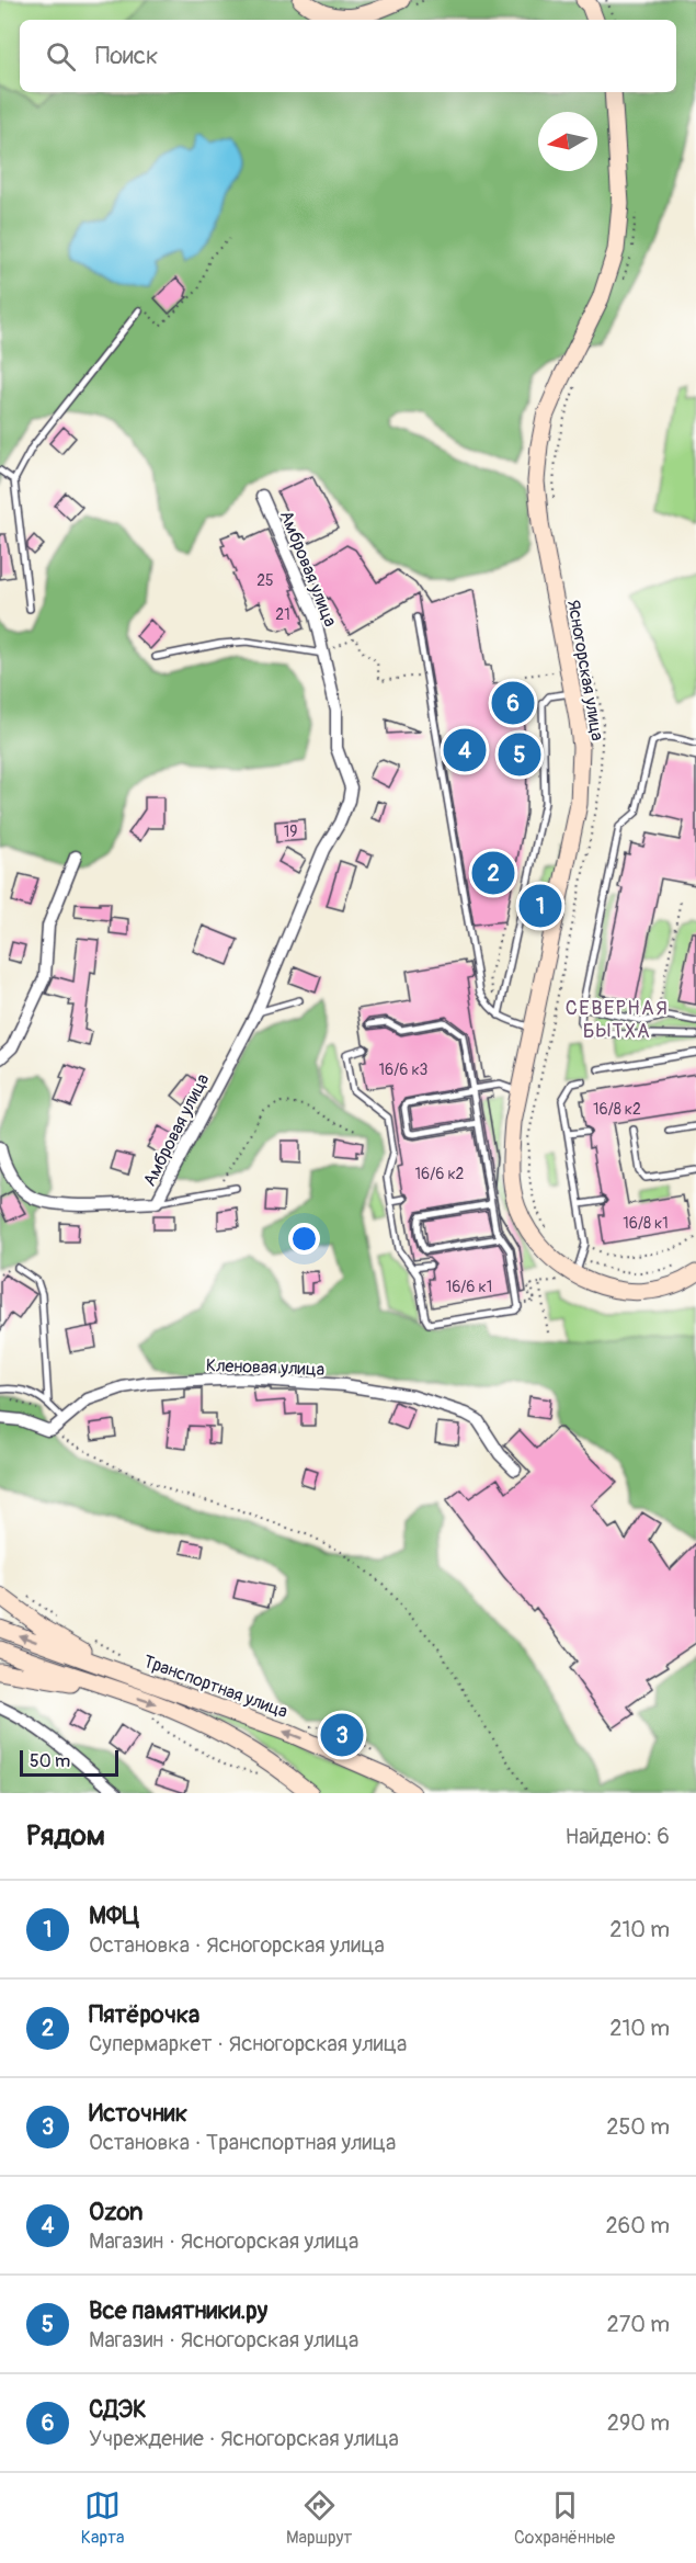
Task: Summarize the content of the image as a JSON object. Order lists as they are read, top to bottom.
{
  "streets": {
    "street": [
      "Амбровая улица",
      "Ясногорская улица",
      "Кленовая улица",
      "Транспортная улица"
    ]
  },
  "districts": ["СЕВЕРНАЯ БЫТХА"],
  "house_numbers": [
    "25",
    "21",
    "19",
    "16/6 к3",
    "16/8 к2",
    "16/6 к2",
    "16/8 к1",
    "16/6 к1"
  ],
  "scale_bar": "50 m",
  "north": "left",
  "page": {
    "search": "Поиск",
    "pins": [
      "6",
      "4",
      "5",
      "2",
      "1",
      "3"
    ],
    "scale": "50 m",
    "heading": ["Рядом", "Найдено: 6"],
    "list": [
      {
        "mark": "1",
        "name": "МФЦ",
        "note": "Остановка · Ясногорская улица",
        "value": "210 m"
      },
      {
        "mark": "2",
        "name": "Пятёрочка",
        "note": "Супермаркет · Ясногорская улица",
        "value": "210 m"
      },
      {
        "mark": "3",
        "name": "Источник",
        "note": "Остановка · Транспортная улица",
        "value": "250 m"
      },
      {
        "mark": "4",
        "name": "Ozon",
        "note": "Магазин · Ясногорская улица",
        "value": "260 m"
      },
      {
        "mark": "5",
        "name": "Все памятники.ру",
        "note": "Магазин · Ясногорская улица",
        "value": "270 m"
      },
      {
        "mark": "6",
        "name": "СДЭК",
        "note": "Учреждение · Ясногорская улица",
        "value": "290 m"
      }
    ],
    "nav": ["Карта", "Маршрут", "Сохранённые"]
  }
}
